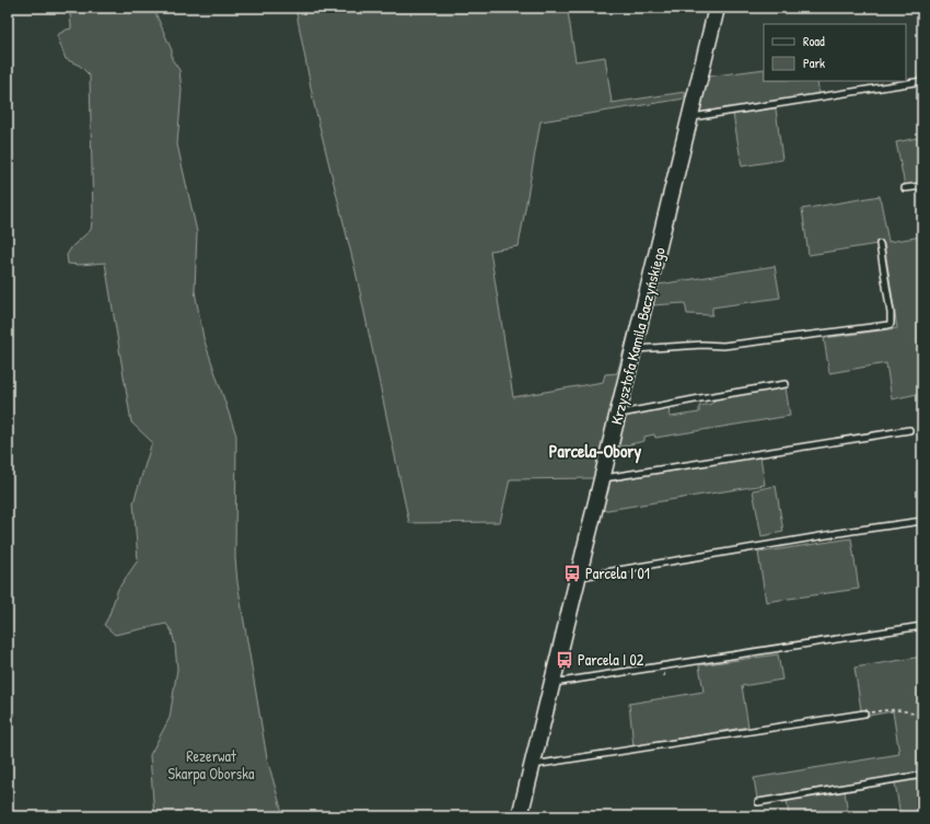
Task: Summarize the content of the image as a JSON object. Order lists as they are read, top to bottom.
{
  "streets": {
    "street": ["Krzysztofa Kamila Baczyńskiego"]
  },
  "districts": ["Parcela-Obory"],
  "parks": ["Rezerwat Skarpa Oborska"],
  "places": {
    "bus stop": ["Parcela I 01", "Parcela I 02"]
  },
  "legend": ["Road", "Park"]
}
